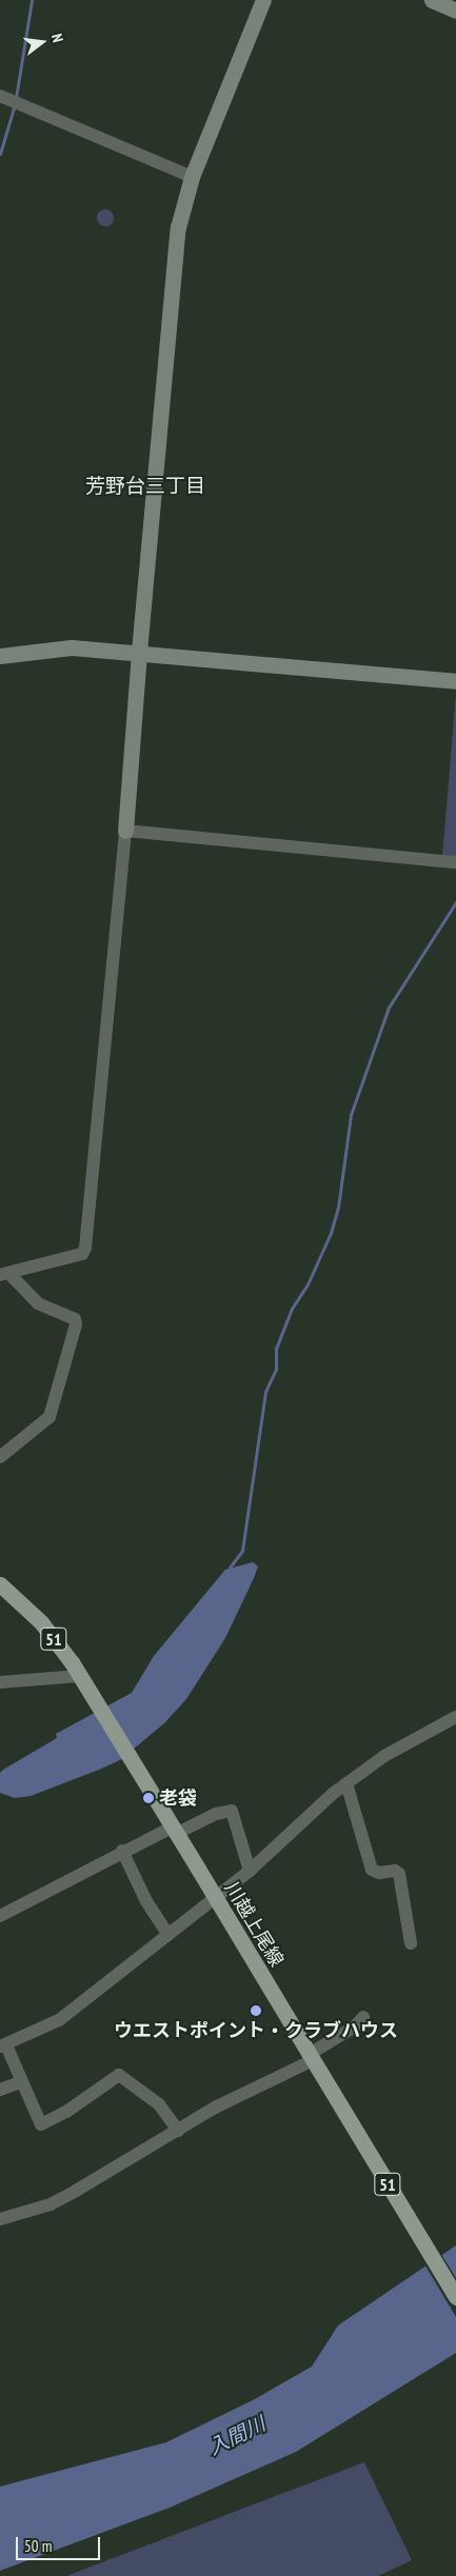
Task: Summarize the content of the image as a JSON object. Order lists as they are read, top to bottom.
{
  "streets": {
    "main road": ["51", "川越上尾線"]
  },
  "districts": ["芳野台三丁目"],
  "water": ["入間川"],
  "places": ["老袋", "ウエストポイント・クラブハウス"],
  "scale_bar": "50 m",
  "north": "right"
}
